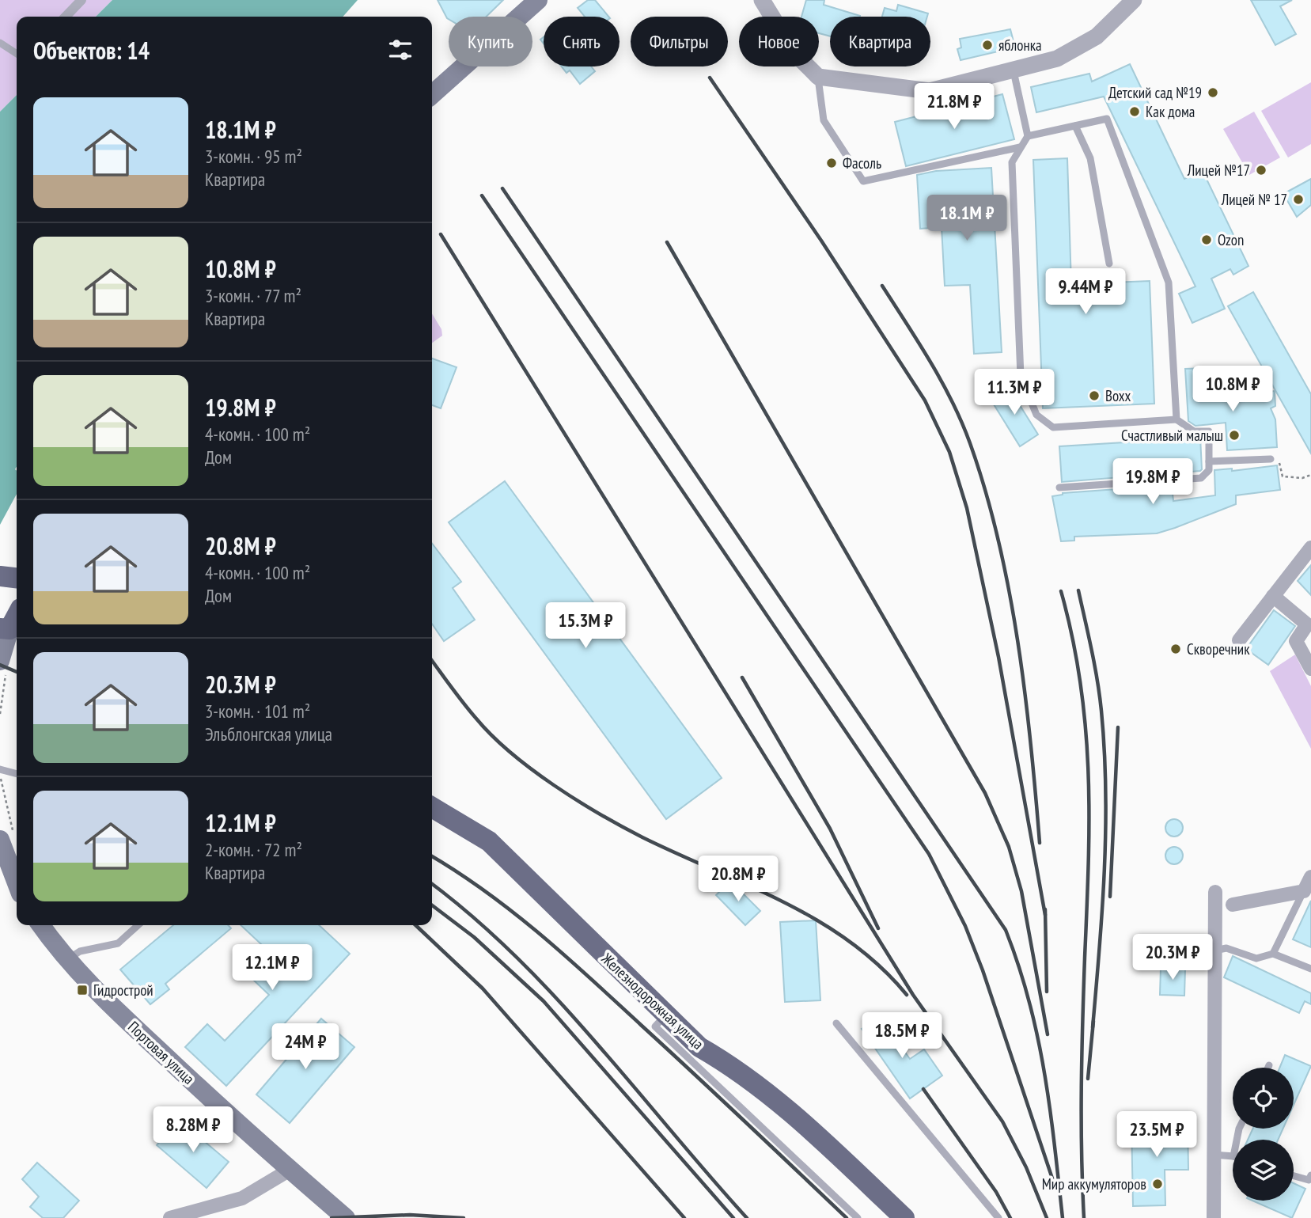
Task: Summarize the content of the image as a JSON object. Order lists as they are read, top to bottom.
{
  "streets": {
    "main road": ["Железнодорожная улица", "Портовая улица"]
  },
  "places": {
    "other": [
      "яблонка",
      "Детский сад №19",
      "Как дома",
      "Фасоль",
      "Лицей №17",
      "Лицей № 17",
      "Ozon",
      "Boxx",
      "Счастливый малыш",
      "Скворечник",
      "Мир аккумуляторов"
    ],
    "transit": ["Гидрострой"]
  },
  "page": {
    "chip": [
      "Купить",
      "Снять",
      "Фильтры",
      "Новое",
      "Квартира"
    ],
    "heading": "Объектов: 14",
    "price": [
      "21.8M ₽",
      "18.1M ₽",
      "9.44M ₽",
      "10.8M ₽",
      "11.3M ₽",
      "19.8M ₽",
      "15.3M ₽",
      "20.8M ₽",
      "20.3M ₽",
      "12.1M ₽",
      "18.5M ₽",
      "24M ₽",
      "8.28M ₽",
      "23.5M ₽"
    ],
    "list": [
      {
        "name": "18.1M ₽",
        "note": "3-комн. · 95 m² · Квартира"
      },
      {
        "name": "10.8M ₽",
        "note": "3-комн. · 77 m² · Квартира"
      },
      {
        "name": "19.8M ₽",
        "note": "4-комн. · 100 m² · Дом"
      },
      {
        "name": "20.8M ₽",
        "note": "4-комн. · 100 m² · Дом"
      },
      {
        "name": "20.3M ₽",
        "note": "3-комн. · 101 m² · Эльблонгская улица"
      },
      {
        "name": "12.1M ₽",
        "note": "2-комн. · 72 m² · Квартира"
      }
    ]
  }
}
